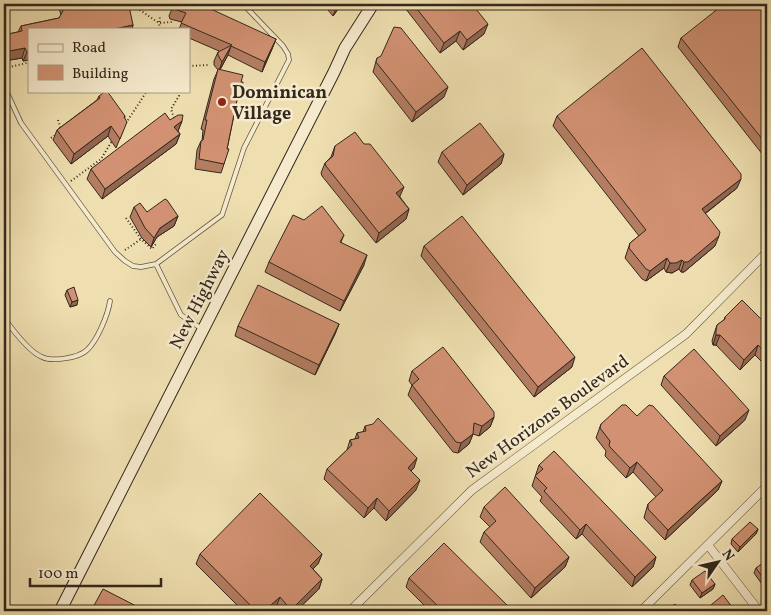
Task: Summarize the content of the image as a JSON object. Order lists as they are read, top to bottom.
{
  "streets": {
    "main road": ["New Highway"],
    "street": ["New Horizons Boulevard"]
  },
  "places": ["Dominican Village"],
  "legend": ["Road", "Building"],
  "scale_bar": "100 m",
  "north": "top right"
}
